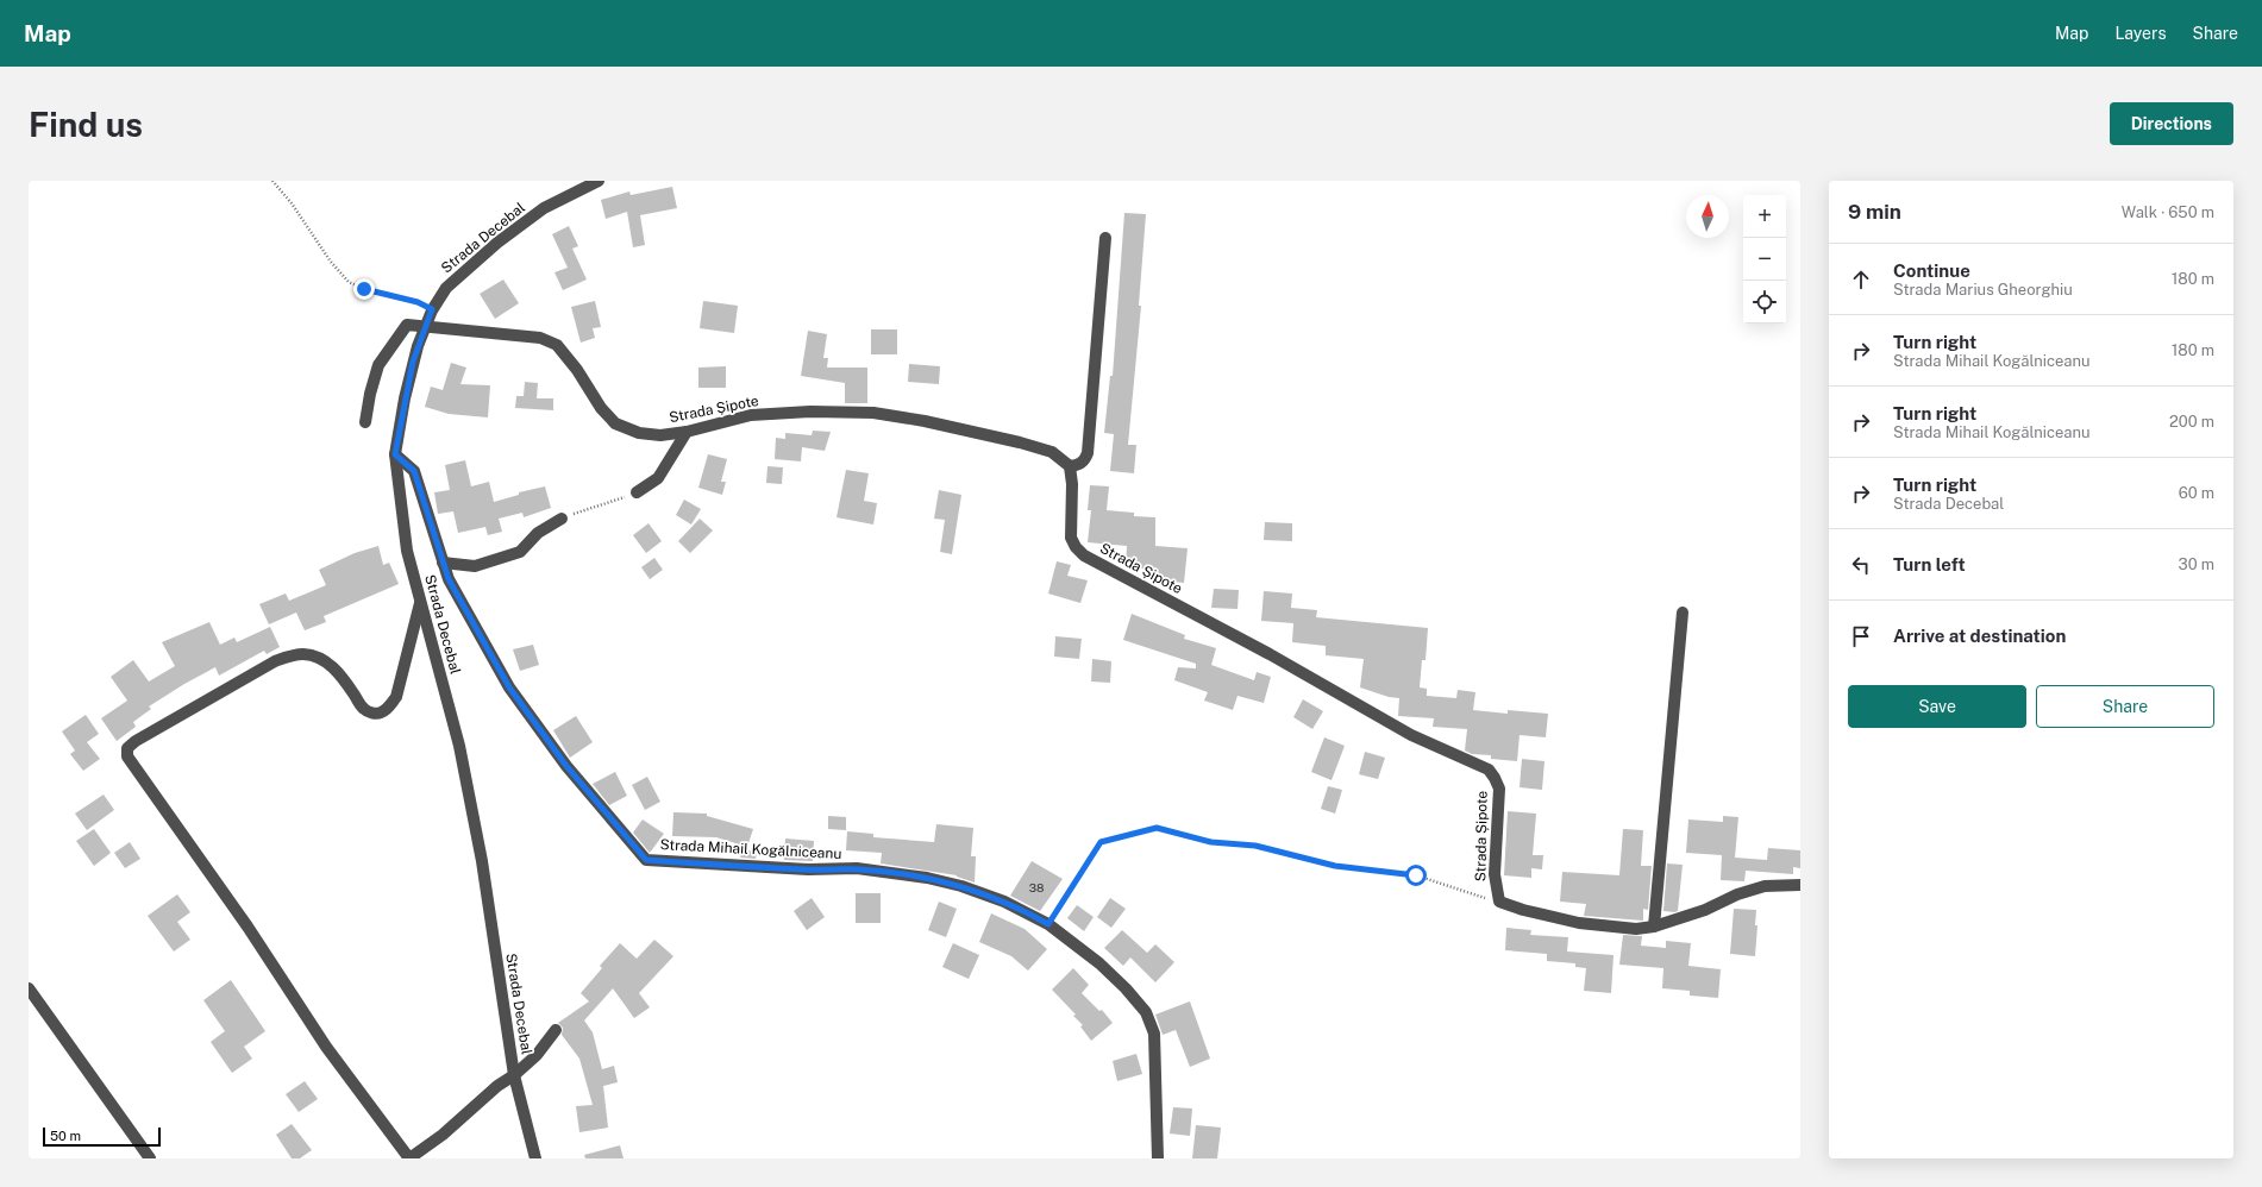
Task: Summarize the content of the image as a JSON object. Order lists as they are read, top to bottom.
{
  "streets": {
    "street": ["Strada Decebal", "Strada Șipote", "Strada Mihail Kogălniceanu"]
  },
  "crossings": [
    ["Strada Decebal", "Strada Șipote"],
    ["Strada Decebal", "Strada Mihail Kogălniceanu"]
  ],
  "house_numbers": ["38"],
  "scale_bar": "50 m",
  "north": "top",
  "page": {
    "header": "Map",
    "nav": ["Map", "Layers", "Share"],
    "buttons": [
      "Directions",
      ["Save", "Share"]
    ],
    "title": "Find us",
    "heading": ["9 min", "Walk · 650 m"],
    "map_buttons": ["+", "−"],
    "list": [
      ["Continue", "Strada Marius Gheorghiu", "180 m"],
      ["Turn right", "Strada Mihail Kogălniceanu", "180 m"],
      ["Turn right", "Strada Mihail Kogălniceanu", "200 m"],
      ["Turn right", "Strada Decebal", "60 m"],
      ["Turn left", "30 m"],
      "Arrive at destination"
    ],
    "scale": "50 m"
  }
}
